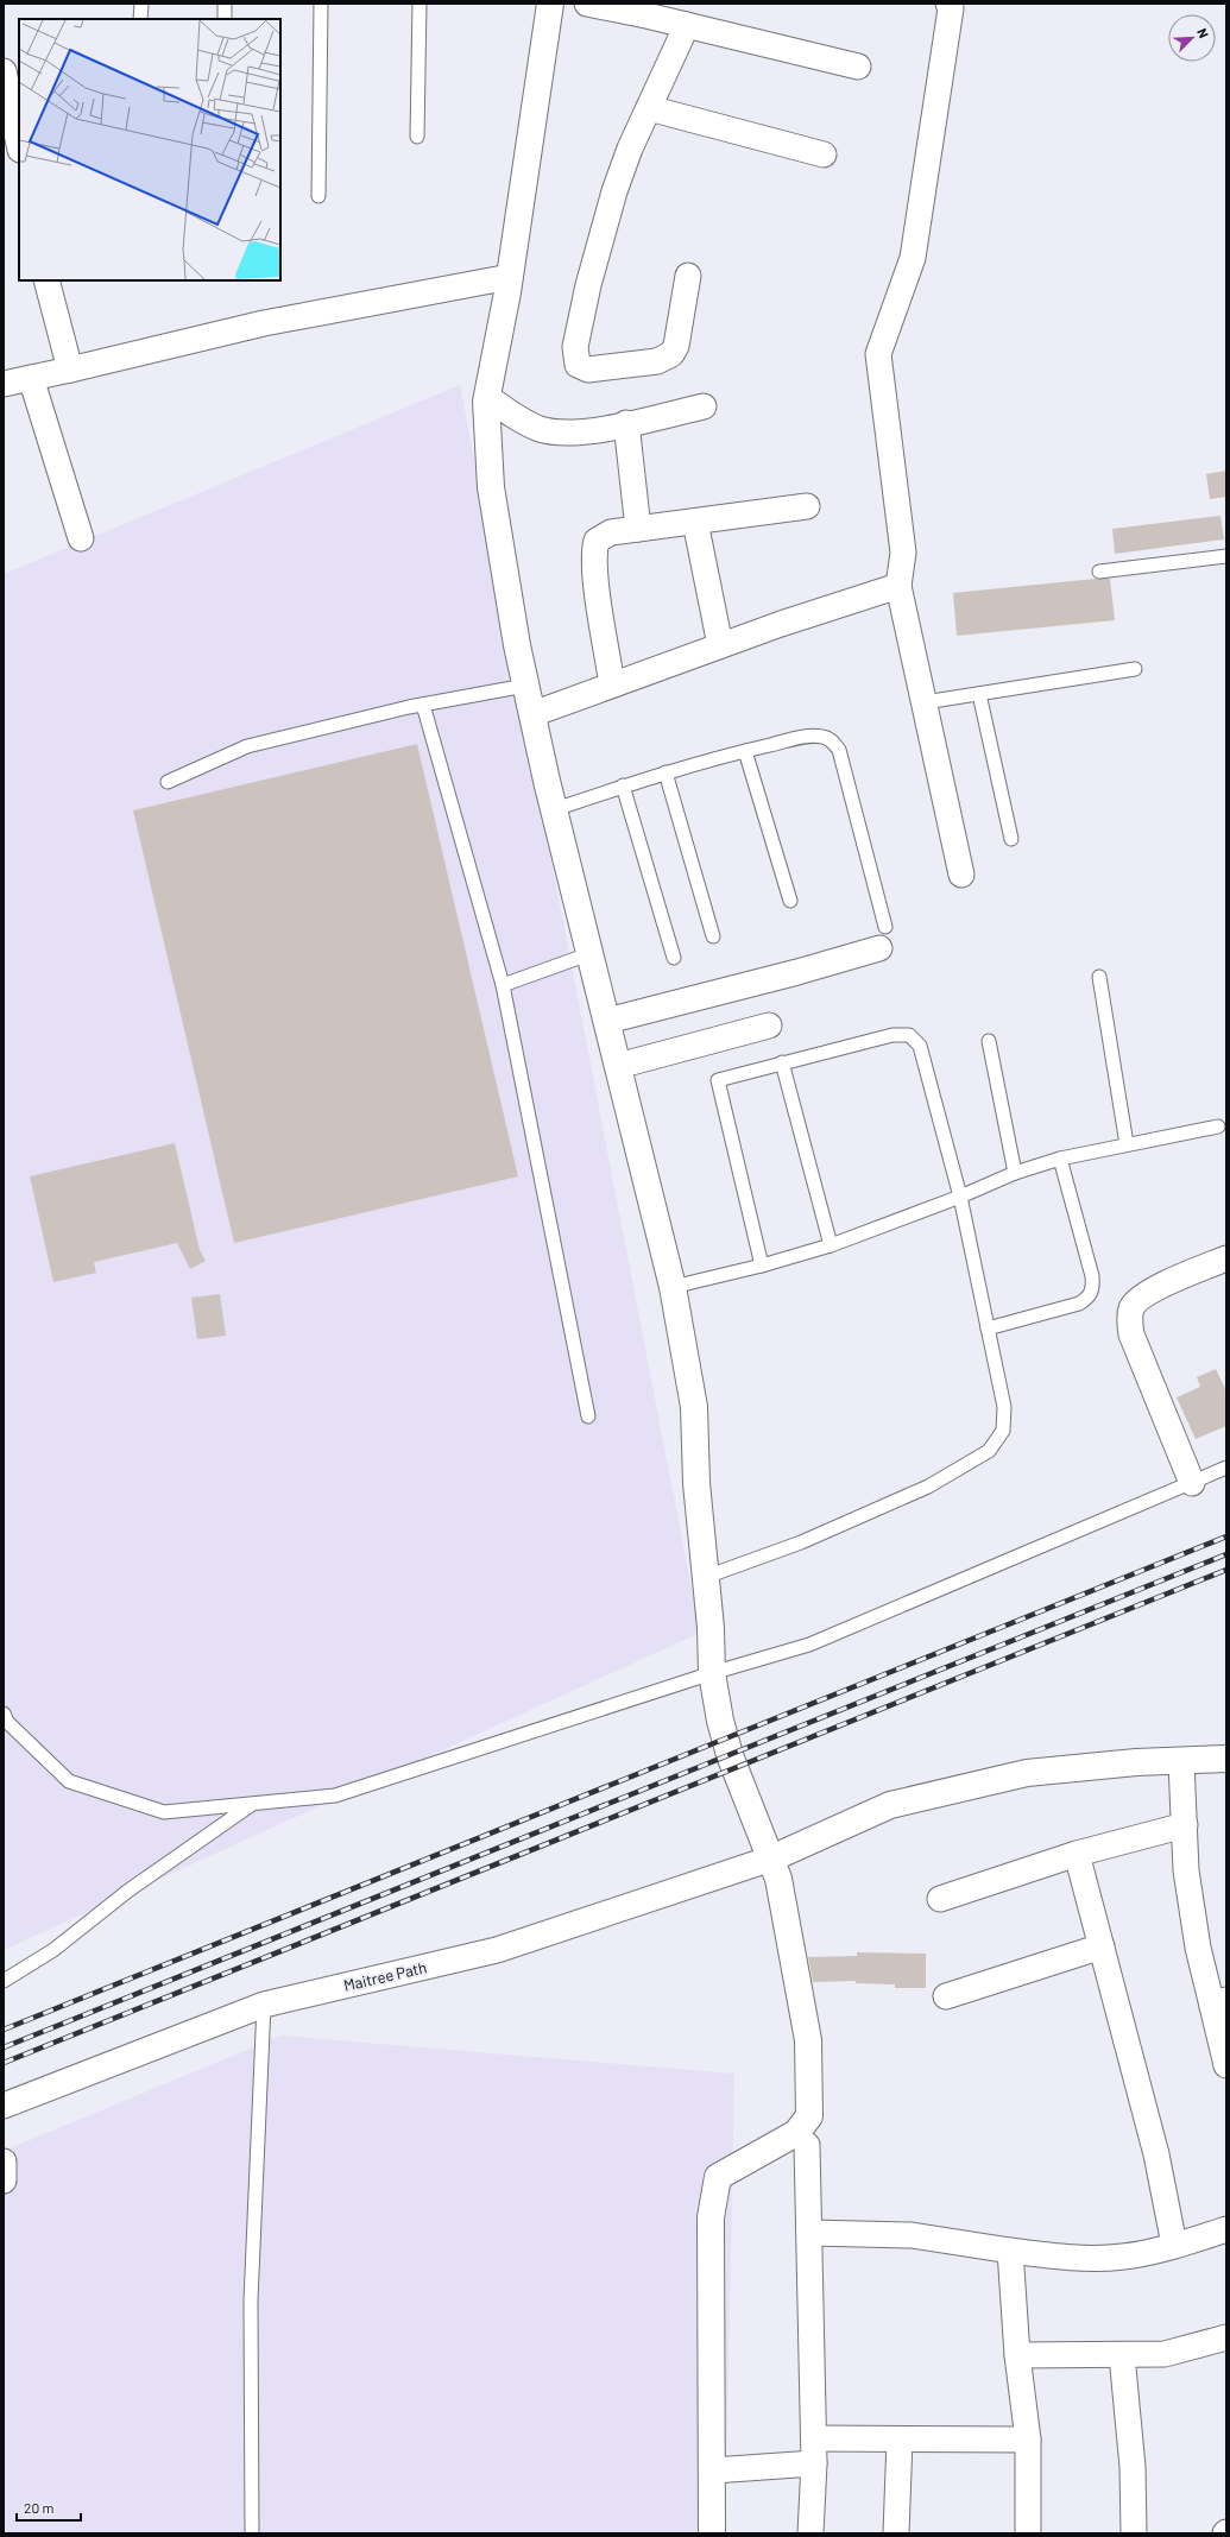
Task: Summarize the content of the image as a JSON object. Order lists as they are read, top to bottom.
{
  "streets": {
    "street": ["Maitree Path"]
  },
  "scale_bar": "20 m",
  "north": "top right"
}
